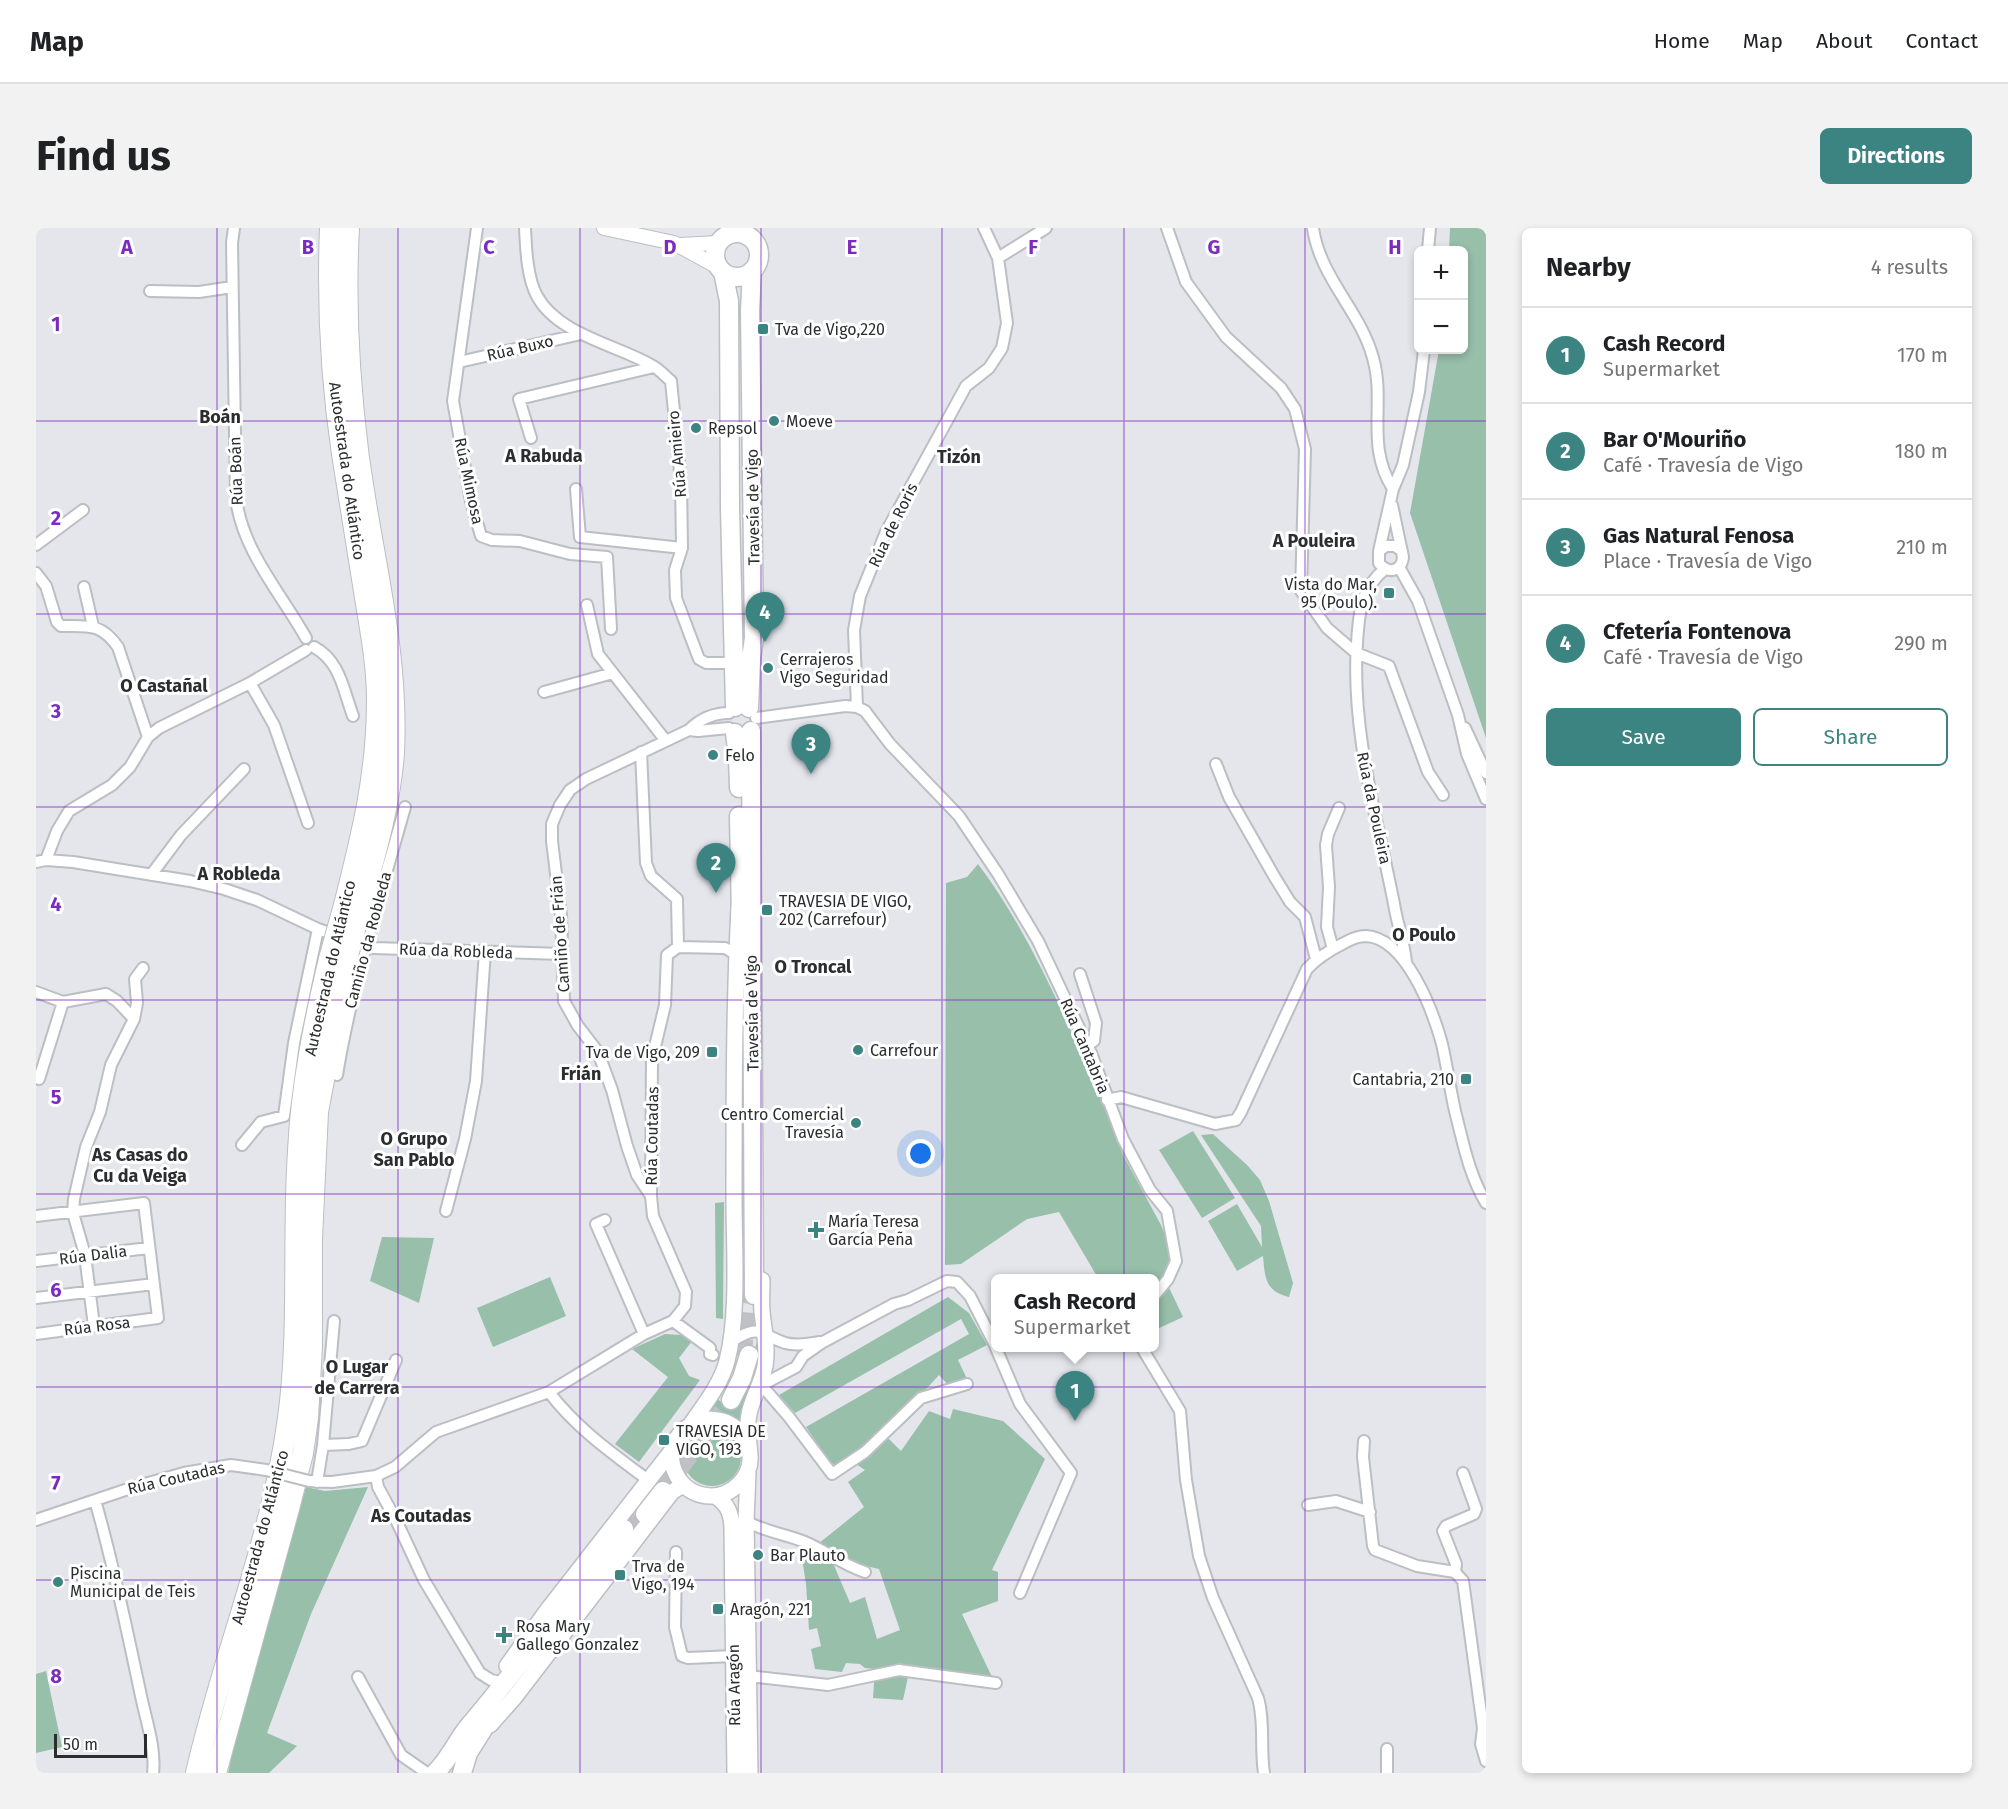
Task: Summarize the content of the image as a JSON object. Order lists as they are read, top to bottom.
{
  "streets": {
    "highway": ["Autoestrada do Atlántico"],
    "main road": ["Travesía de Vigo", "Rúa Aragón"],
    "street": [
      "Rúa Buxo",
      "Rúa Amieiro",
      "Rúa Boán",
      "Rúa Mimosa",
      "Rúa de Roris",
      "Rúa da Pouleira",
      "Camiño de Frián",
      "Camiño da Robleda",
      "Rúa da Robleda",
      "Rúa Cantabria",
      "Rúa Coutadas",
      "Rúa Dalia",
      "Rúa Rosa"
    ]
  },
  "crossings": [
    ["Rúa Buxo", "Rúa Amieiro"],
    ["Rúa Buxo", "Rúa Mimosa"],
    ["Rúa Amieiro", "Travesía de Vigo"],
    ["Travesía de Vigo", "Camiño de Frián"],
    ["Rúa de Roris", "Rúa Cantabria"],
    ["Rúa da Pouleira", "Rúa Cantabria"],
    ["Camiño de Frián", "Rúa da Robleda"],
    ["Camiño de Frián", "Rúa Coutadas"],
    ["Camiño da Robleda", "Rúa da Robleda"]
  ],
  "districts": [
    "Boán",
    "A Rabuda",
    "Tizón",
    "A Pouleira",
    "O Castañal",
    "A Robleda",
    "O Poulo",
    "O Troncal",
    "Frián",
    "O Grupo San Pablo",
    "As Casas do Cu da Veiga",
    "O Lugar de Carrera",
    "As Coutadas"
  ],
  "places": {
    "transit": [
      "Tva de Vigo,220",
      "Vista do Mar, 95 (Poulo).",
      "TRAVESIA DE VIGO, 202 (Carrefour)",
      "Tva de Vigo, 209",
      "Cantabria, 210",
      "TRAVESIA DE VIGO, 193",
      "Trva de Vigo, 194",
      "Aragón, 221"
    ],
    "other": [
      "Moeve",
      "Repsol",
      "Cerrajeros Vigo Seguridad",
      "Felo",
      "Carrefour",
      "Centro Comercial Travesía",
      "Bar Plauto",
      "Piscina Municipal de Teis"
    ],
    "health": ["María Teresa García Peña", "Rosa Mary Gallego Gonzalez"]
  },
  "scale_bar": "50 m",
  "page": {
    "header": "Map",
    "nav": [
      "Home",
      "Map",
      "About",
      "Contact"
    ],
    "buttons": [
      "Directions",
      ["Save", "Share"]
    ],
    "title": "Find us",
    "heading": ["Nearby", "4 results"],
    "map_buttons": ["+", "−"],
    "list": [
      {
        "mark": "1",
        "name": "Cash Record",
        "note": "Supermarket",
        "value": "170 m"
      },
      {
        "mark": "2",
        "name": "Bar O'Mouriño",
        "note": "Café · Travesía de Vigo",
        "value": "180 m"
      },
      {
        "mark": "3",
        "name": "Gas Natural Fenosa",
        "note": "Place · Travesía de Vigo",
        "value": "210 m"
      },
      {
        "mark": "4",
        "name": "Cfetería Fontenova",
        "note": "Café · Travesía de Vigo",
        "value": "290 m"
      }
    ],
    "pins": [
      "4",
      "3",
      "2",
      "1"
    ],
    "popup": ["Cash Record", "Supermarket"],
    "scale": "50 m"
  },
  "grid": {
    "columns": [
      "A",
      "B",
      "C",
      "D",
      "E",
      "F",
      "G",
      "H"
    ],
    "rows": [
      "1",
      "2",
      "3",
      "4",
      "5",
      "6",
      "7",
      "8"
    ]
  }
}
